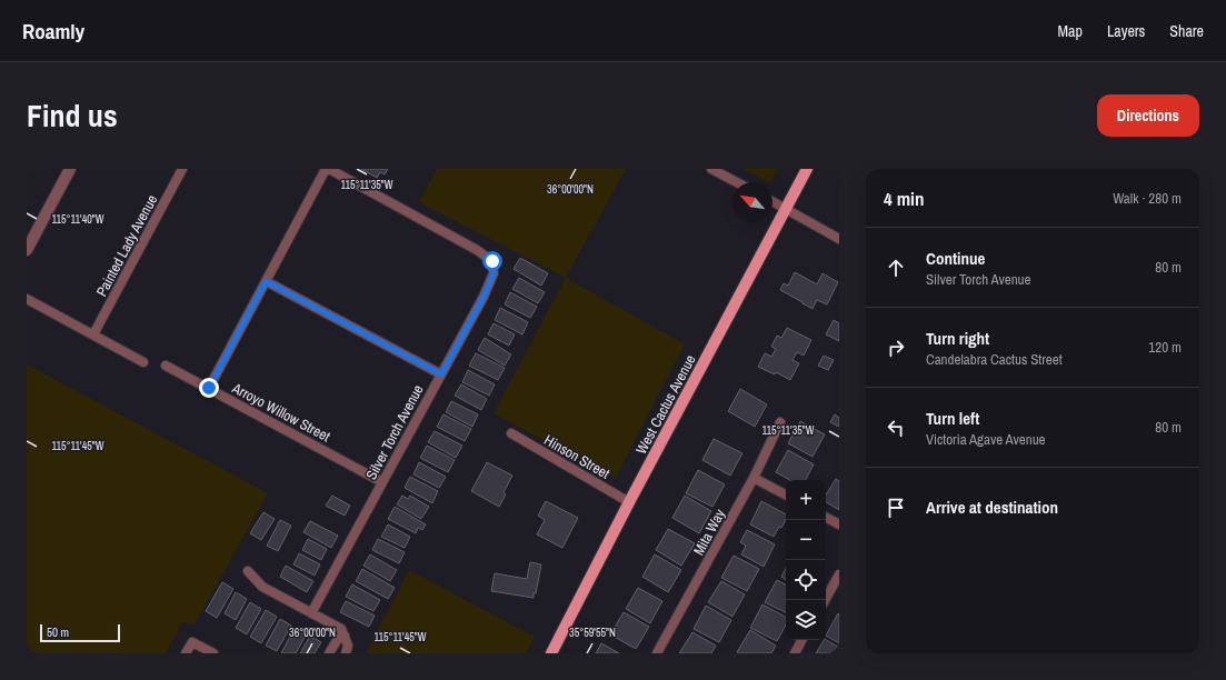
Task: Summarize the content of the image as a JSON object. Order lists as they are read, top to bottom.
{
  "streets": {
    "main road": ["West Cactus Avenue"],
    "street": [
      "Painted Lady Avenue",
      "Arroyo Willow Street",
      "Silver Torch Avenue",
      "Hinson Street",
      "Mita Way"
    ]
  },
  "crossings": [
    ["West Cactus Avenue", "Hinson Street"],
    ["Arroyo Willow Street", "Silver Torch Avenue"]
  ],
  "scale_bar": "50 m",
  "north": "top left",
  "page": {
    "header": "Roamly",
    "nav": ["Map", "Layers", "Share"],
    "title": "Find us",
    "buttons": "Directions",
    "heading": ["4 min", "Walk · 280 m"],
    "list": [
      ["Continue", "Silver Torch Avenue", "80 m"],
      ["Turn right", "Candelabra Cactus Street", "120 m"],
      ["Turn left", "Victoria Agave Avenue", "80 m"],
      "Arrive at destination"
    ],
    "map_buttons": ["+", "−"],
    "scale": "50 m"
  },
  "coordinates": [
    "115°11'35\"W",
    "36°00'00\"N",
    "115°11'40\"W",
    "115°11'45\"W",
    "35°59'55\"N"
  ]
}
